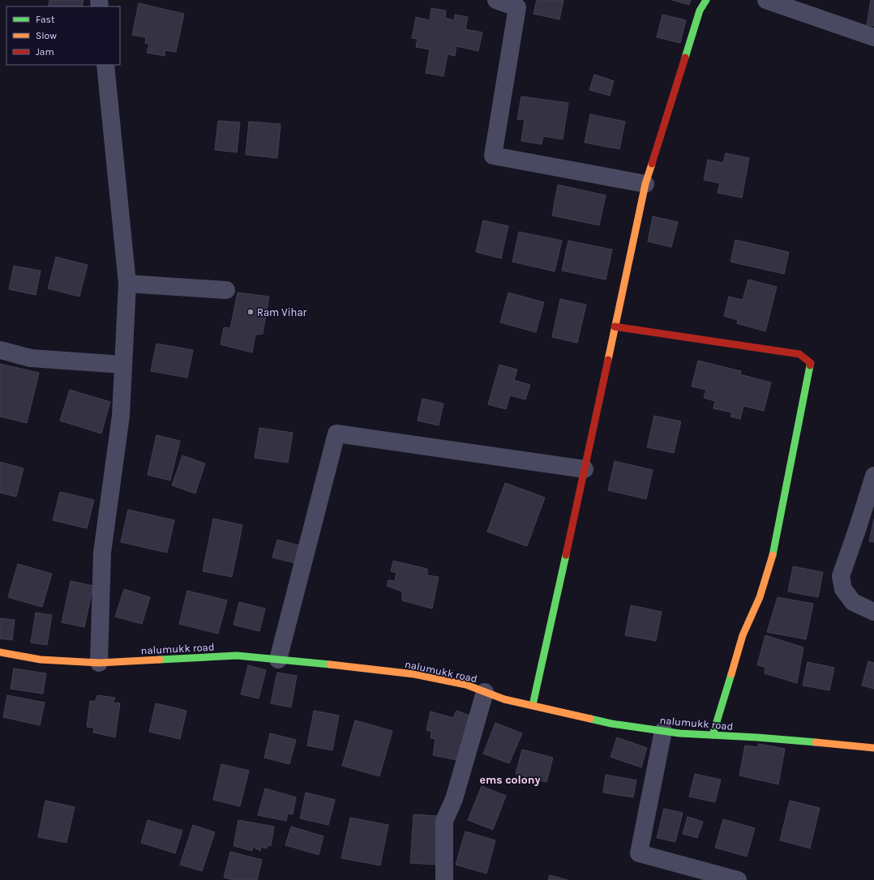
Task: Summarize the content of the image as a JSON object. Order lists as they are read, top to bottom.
{
  "streets": {
    "street": ["nalumukk road"]
  },
  "districts": ["ems colony"],
  "places": ["Ram Vihar"],
  "legend": ["Fast", "Slow", "Jam"]
}
